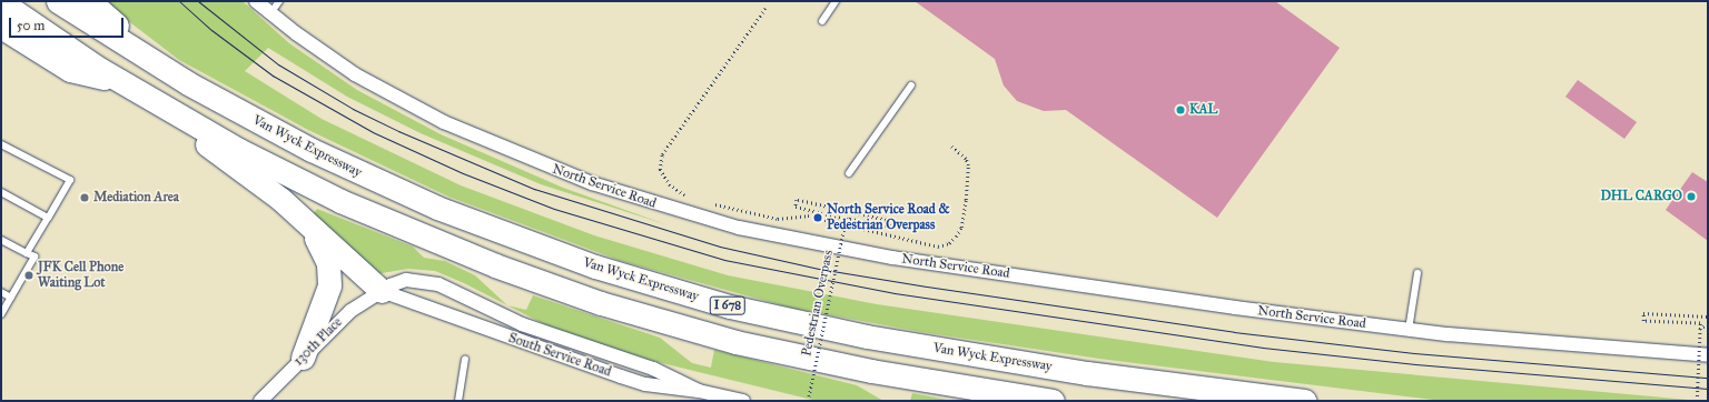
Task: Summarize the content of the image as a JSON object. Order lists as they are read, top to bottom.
{
  "streets": {
    "highway": ["Van Wyck Expressway", "I 678"],
    "street": ["North Service Road", "130th Place", "South Service Road"],
    "path": ["Pedestrian Overpass"]
  },
  "crossings": [
    ["130th Place", "South Service Road"]
  ],
  "places": [
    "KAL",
    "DHL CARGO",
    "Mediation Area",
    "North Service Road & Pedestrian Overpass",
    "JFK Cell Phone Waiting Lot"
  ],
  "scale_bar": "50 m"
}
